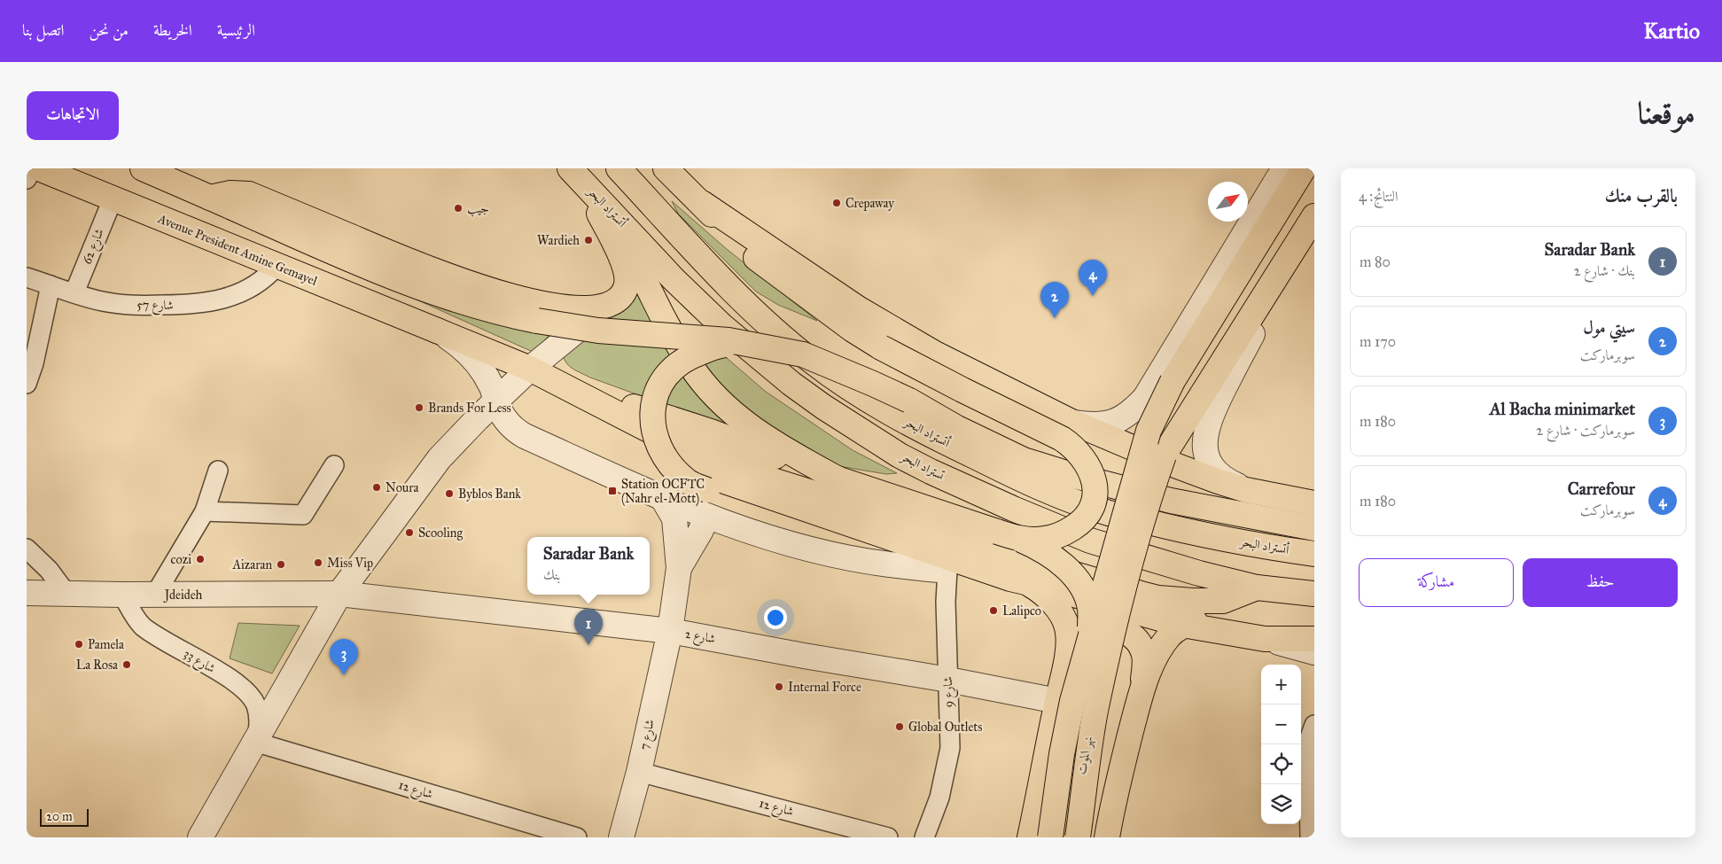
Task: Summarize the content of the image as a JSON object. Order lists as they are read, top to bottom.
{
  "streets": {
    "highway": ["أتستراد البحر", "Avenue President Amine Gemayel", "تستراد البحر"],
    "street": [
      "شارع 62",
      "شارع 57",
      "Jdeideh",
      "شارع 2",
      "شارع 33",
      "شارع 9",
      "شارع 7",
      "شارع 12"
    ]
  },
  "crossings": [
    ["أتستراد البحر", "تستراد البحر"],
    ["شارع 62", "Avenue President Amine Gemayel"],
    ["شارع 62", "شارع 57"],
    ["Avenue President Amine Gemayel", "شارع 57"],
    ["Jdeideh", "شارع 2"],
    ["Jdeideh", "شارع 33"],
    ["شارع 2", "شارع 9"],
    ["شارع 2", "شارع 7"],
    ["شارع 33", "شارع 12"],
    ["شارع 7", "شارع 12"]
  ],
  "water": ["نهر الموت"],
  "places": {
    "other": [
      "Crepaway",
      "جيب",
      "Wardieh",
      "Brands For Less",
      "Noura",
      "Byblos Bank",
      "Scooling",
      "cozi",
      "Miss Vip",
      "Aizaran",
      "Lalipco",
      "Pamela",
      "La Rosa",
      "Internal Force",
      "Global Outlets"
    ],
    "transit": ["Station OCFTC (Nahr el-Mott)"]
  },
  "scale_bar": "20 m",
  "north": "top right",
  "page": {
    "header": "Kartio",
    "nav": [
      "الرئيسية",
      "الخريطة",
      "من نحن",
      "اتصل بنا"
    ],
    "title": "موقعنا",
    "buttons": [
      "الاتجاهات",
      ["حفظ", "مشاركة"]
    ],
    "heading": ["بالقرب منك", "النتائج: 4"],
    "list": [
      {
        "mark": "1",
        "name": "Saradar Bank",
        "note": "بنك · شارع 2",
        "value": "80 m"
      },
      {
        "mark": "2",
        "name": "سيتي مول",
        "note": "سوبرماركت",
        "value": "170 m"
      },
      {
        "mark": "3",
        "name": "Al Bacha minimarket",
        "note": "سوبرماركت · شارع 2",
        "value": "180 m"
      },
      {
        "mark": "4",
        "name": "Carrefour",
        "note": "سوبرماركت",
        "value": "180 m"
      }
    ],
    "pins": [
      "4",
      "2",
      "1",
      "3"
    ],
    "popup": ["Saradar Bank", "بنك"],
    "map_buttons": ["+", "−"],
    "scale": "20 m"
  }
}
